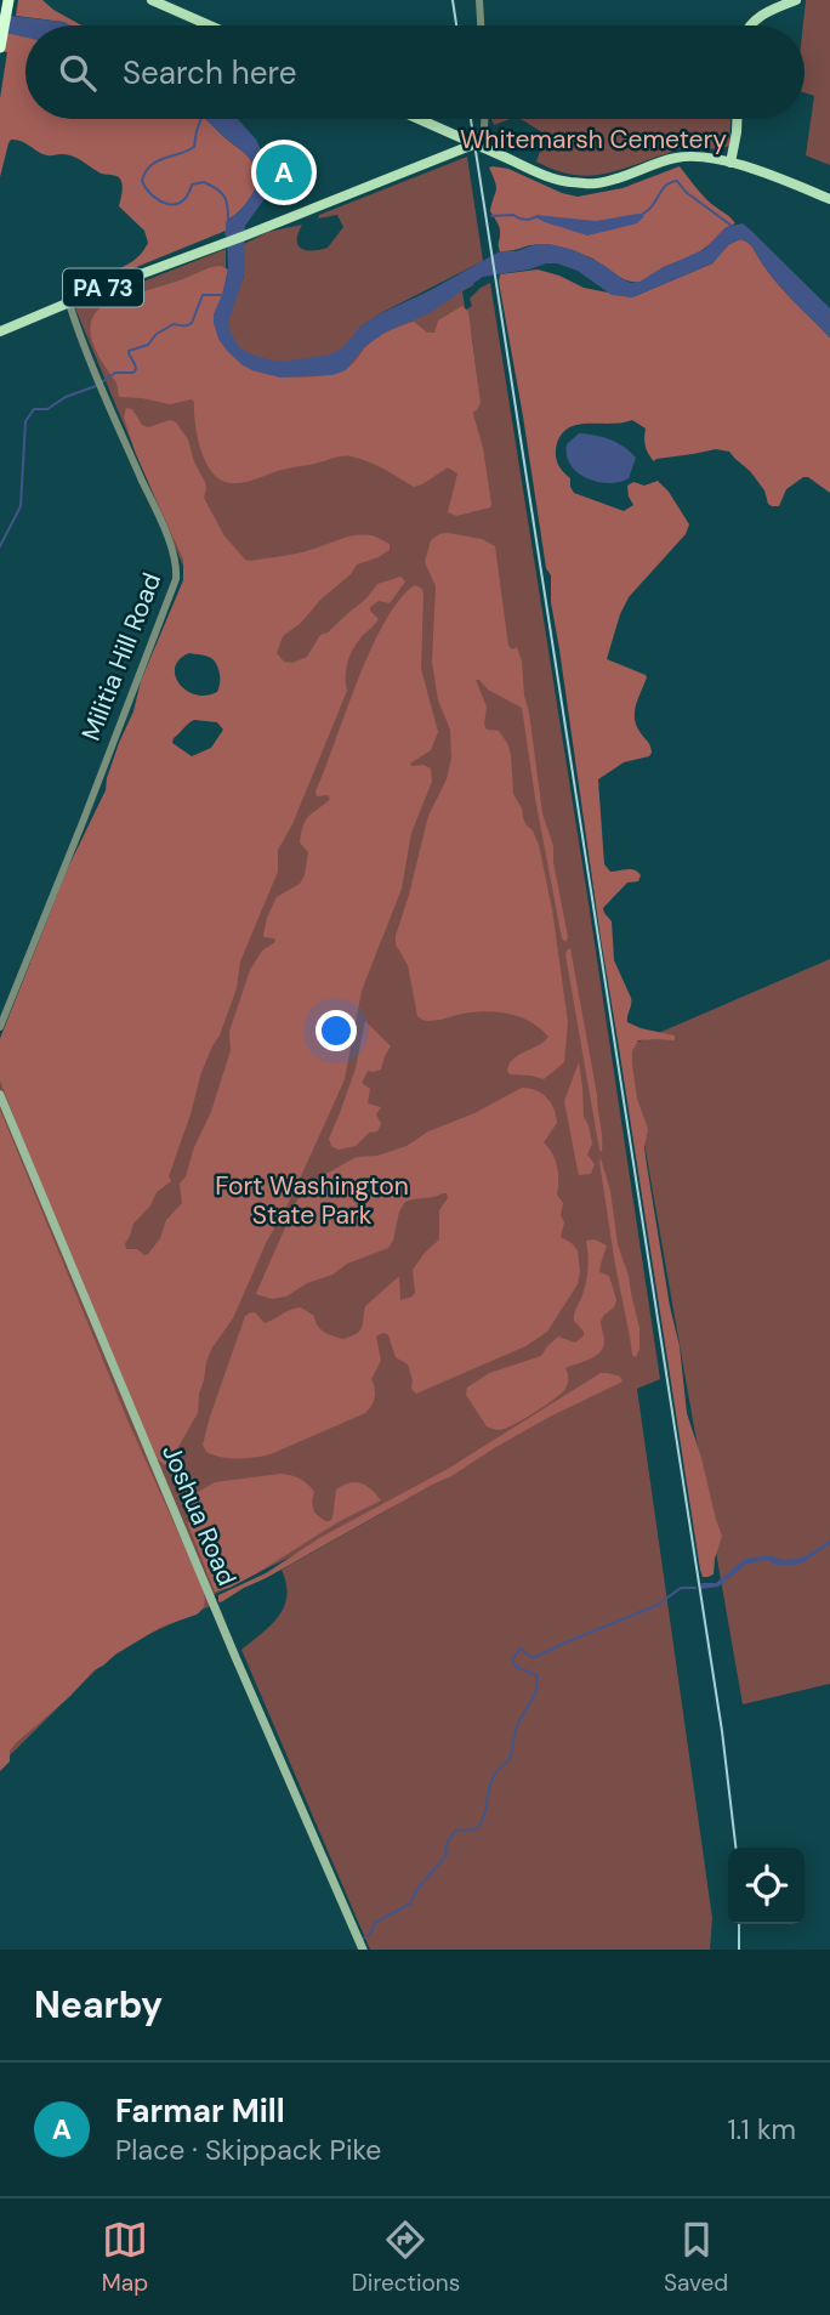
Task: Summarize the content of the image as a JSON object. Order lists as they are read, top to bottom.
{
  "streets": {
    "main road": ["PA 73", "Joshua Road"],
    "street": ["Militia Hill Road"]
  },
  "crossings": [
    ["PA 73", "Militia Hill Road"]
  ],
  "parks": ["Whitemarsh Cemetery", "Fort Washington State Park"],
  "page": {
    "search": "Search here",
    "pins": "A",
    "heading": "Nearby",
    "list": [
      {
        "mark": "A",
        "name": "Farmar Mill",
        "note": "Place · Skippack Pike",
        "value": "1.1 km"
      }
    ],
    "nav": ["Map", "Directions", "Saved"]
  }
}
